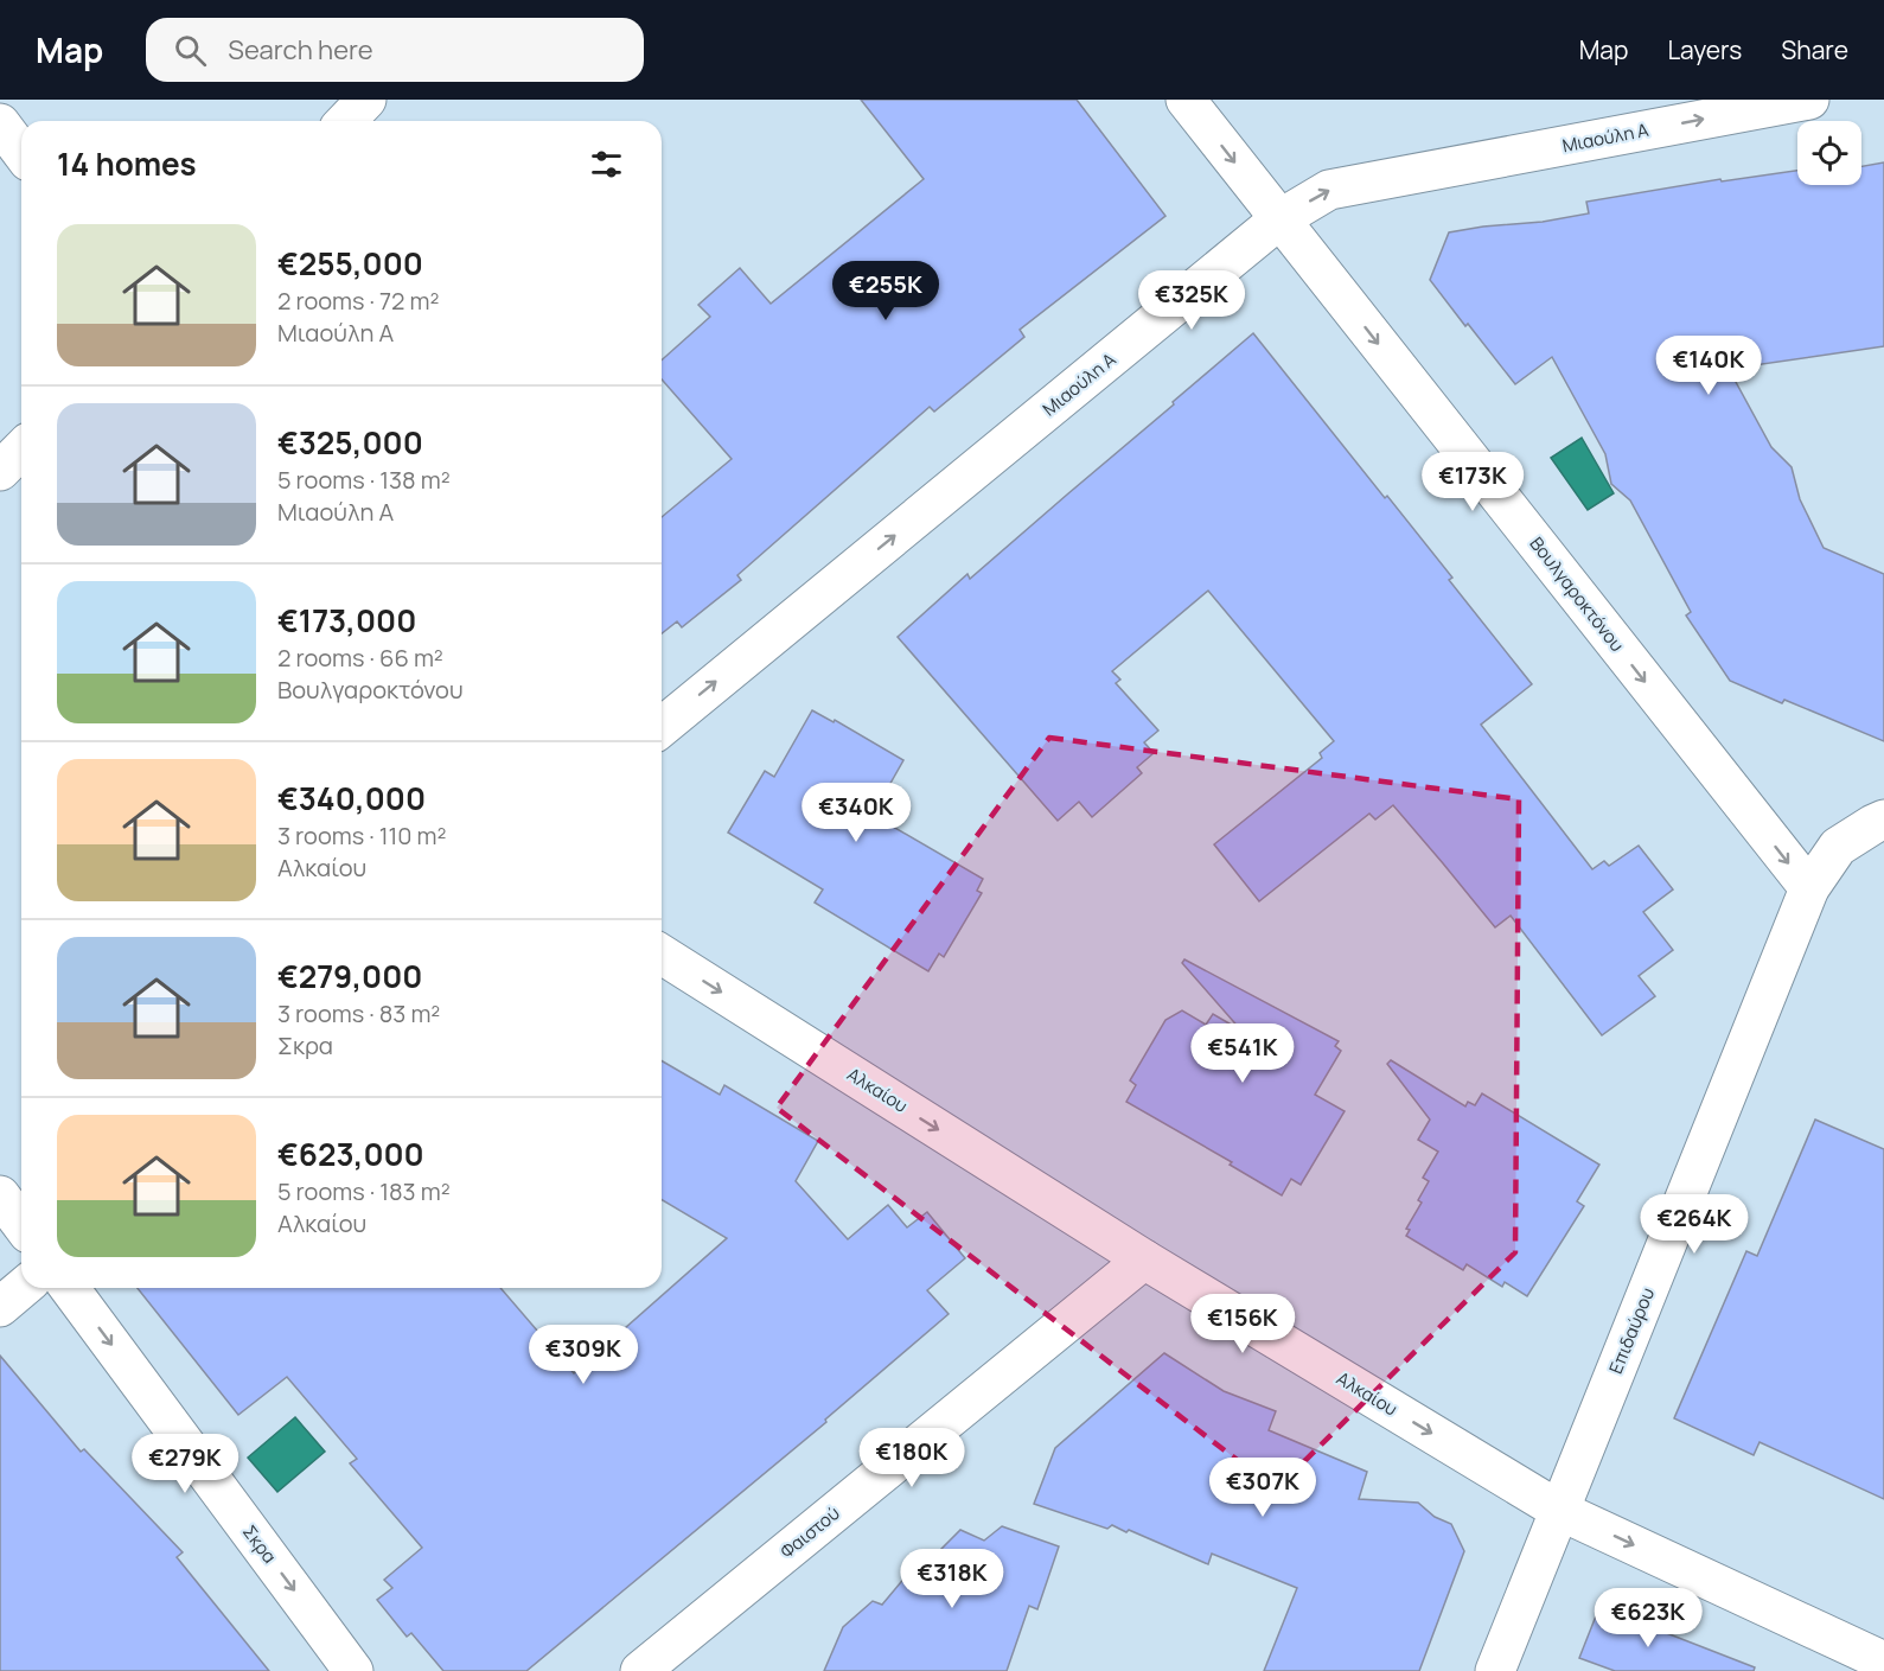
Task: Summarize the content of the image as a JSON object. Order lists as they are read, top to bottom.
{
  "streets": {
    "street": [
      "Μιαούλη Α",
      "Βουλγαροκτόνου",
      "Αλκαίου",
      "Επιδαύρου",
      "Φαιστού",
      "Σκρα"
    ]
  },
  "crossings": [
    ["Μιαούλη Α", "Βουλγαροκτόνου"],
    ["Βουλγαροκτόνου", "Επιδαύρου"],
    ["Αλκαίου", "Επιδαύρου"],
    ["Αλκαίου", "Φαιστού"]
  ],
  "one_way": [
    "Μιαούλη Α",
    "Βουλγαροκτόνου",
    "Αλκαίου",
    "Σκρα"
  ],
  "page": {
    "header": "Map",
    "search": "Search here",
    "nav": ["Map", "Layers", "Share"],
    "heading": "14 homes",
    "list": [
      {
        "name": "€255,000",
        "note": "2 rooms · 72 m² · Μιαούλη Α"
      },
      {
        "name": "€325,000",
        "note": "5 rooms · 138 m² · Μιαούλη Α"
      },
      {
        "name": "€173,000",
        "note": "2 rooms · 66 m² · Βουλγαροκτόνου"
      },
      {
        "name": "€340,000",
        "note": "3 rooms · 110 m² · Αλκαίου"
      },
      {
        "name": "€279,000",
        "note": "3 rooms · 83 m² · Σκρα"
      },
      {
        "name": "€623,000",
        "note": "5 rooms · 183 m² · Αλκαίου"
      }
    ],
    "price": [
      "€255K",
      "€325K",
      "€140K",
      "€173K",
      "€340K",
      "€541K",
      "€264K",
      "€156K",
      "€309K",
      "€180K",
      "€279K",
      "€307K",
      "€318K",
      "€623K"
    ]
  }
}
